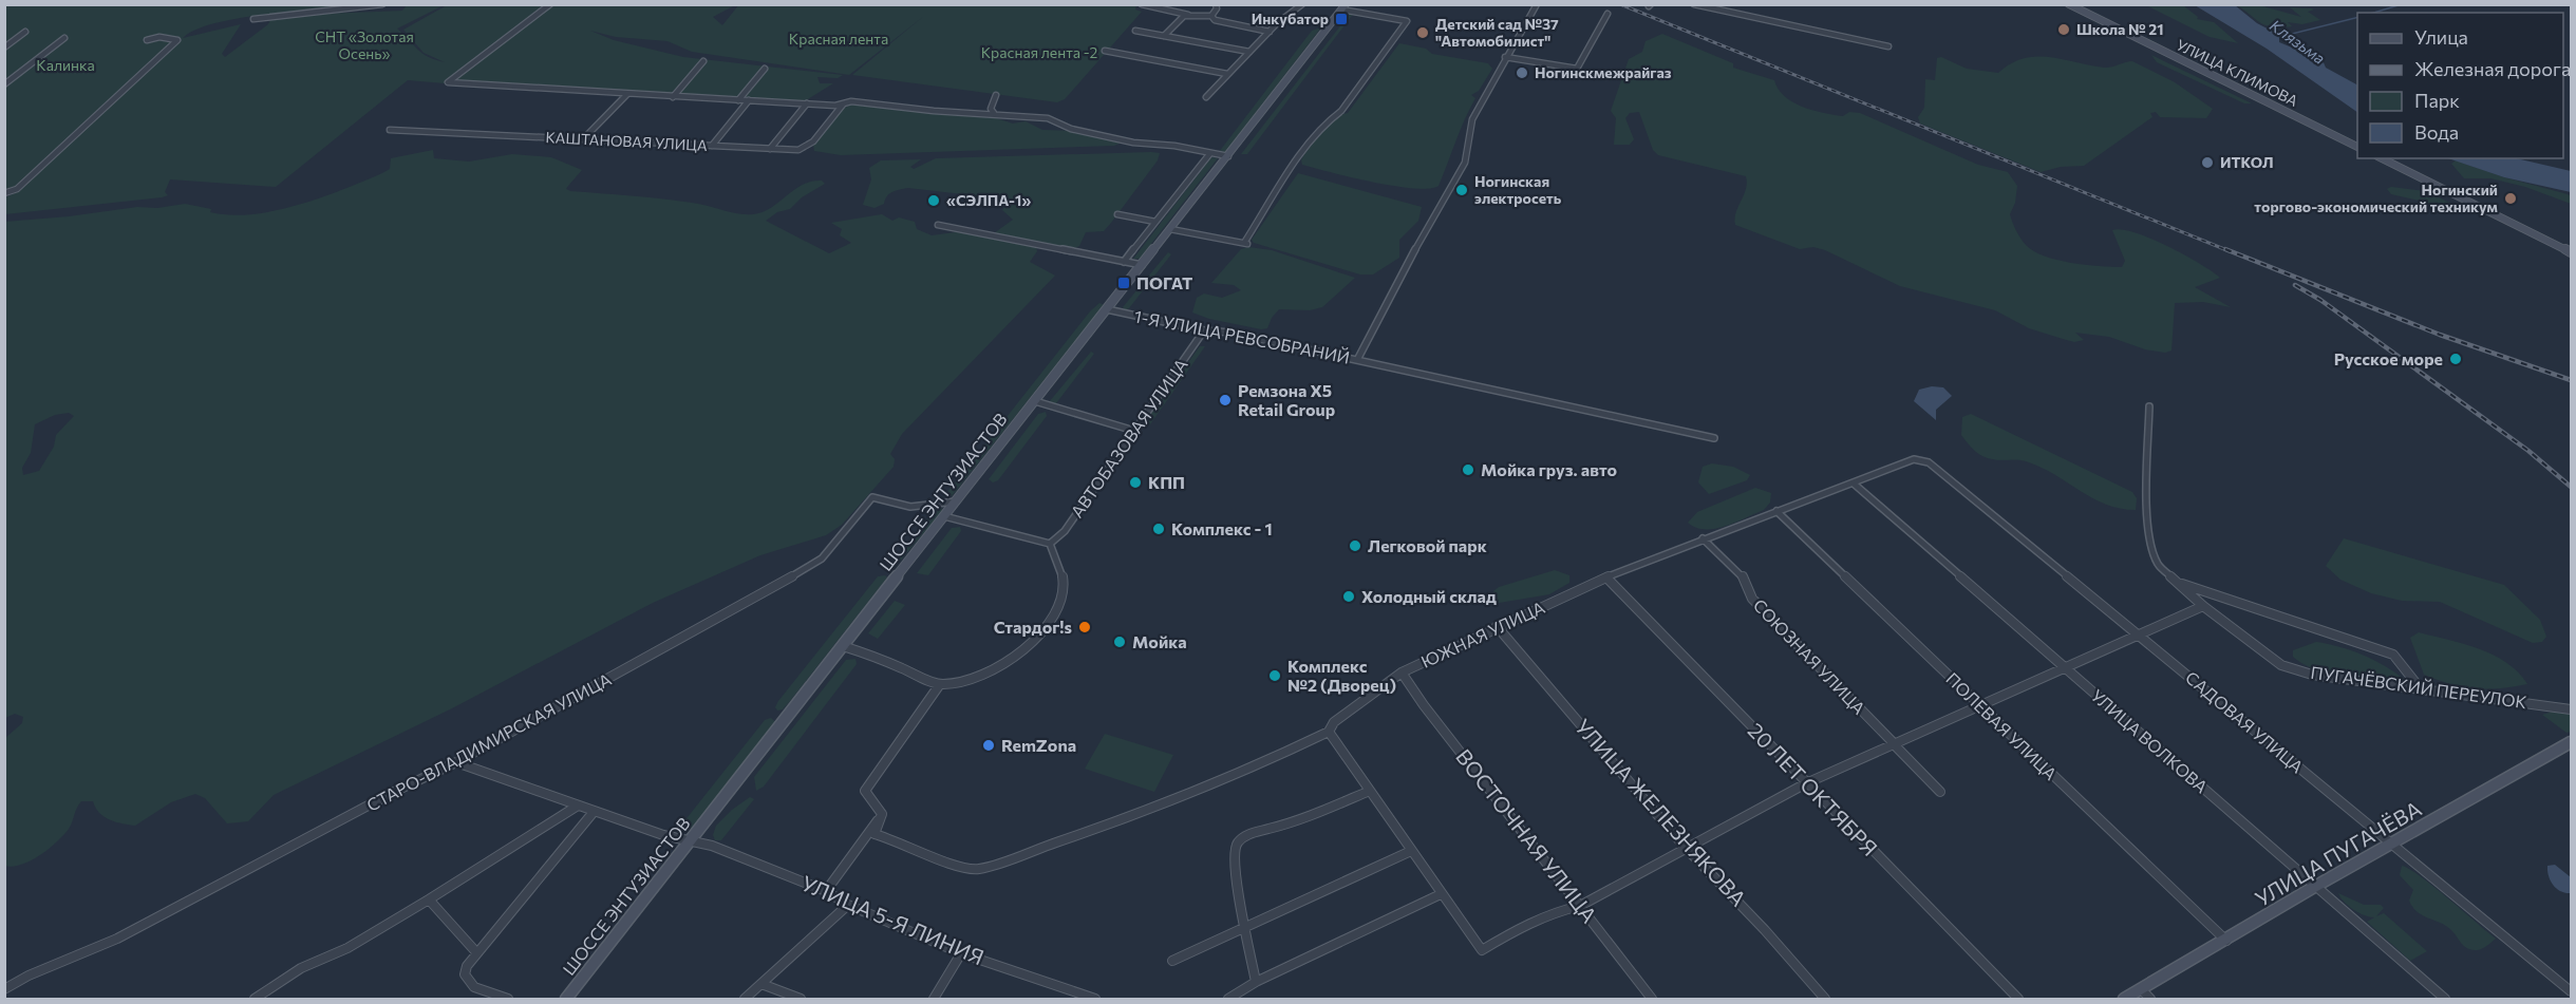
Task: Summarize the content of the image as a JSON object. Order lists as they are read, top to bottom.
{
  "streets": {
    "main road": ["УЛИЦА КЛИМОВА", "ШОССЕ ЭНТУЗИАСТОВ", "УЛИЦА ПУГАЧЁВА"],
    "street": [
      "КАШТАНОВАЯ УЛИЦА",
      "1-Я УЛИЦА РЕВСОБРАНИЙ",
      "АВТОБАЗОВАЯ УЛИЦА",
      "ЮЖНАЯ УЛИЦА",
      "СОЮЗНАЯ УЛИЦА",
      "ПУГАЧЁВСКИЙ ПЕРЕУЛОК",
      "САДОВАЯ УЛИЦА",
      "ПОЛЕВАЯ УЛИЦА",
      "УЛИЦА ВОЛКОВА",
      "СТАРО-ВЛАДИМИРСКАЯ УЛИЦА",
      "20 ЛЕТ ОКТЯБРЯ",
      "УЛИЦА ЖЕЛЕЗНЯКОВА",
      "ВОСТОЧНАЯ УЛИЦА",
      "УЛИЦА 5-Я ЛИНИЯ"
    ]
  },
  "crossings": [
    ["1-Я УЛИЦА РЕВСОБРАНИЙ", "АВТОБАЗОВАЯ УЛИЦА"],
    ["1-Я УЛИЦА РЕВСОБРАНИЙ", "ШОССЕ ЭНТУЗИАСТОВ"],
    ["ШОССЕ ЭНТУЗИАСТОВ", "СТАРО-ВЛАДИМИРСКАЯ УЛИЦА"],
    ["ШОССЕ ЭНТУЗИАСТОВ", "УЛИЦА 5-Я ЛИНИЯ"],
    ["ЮЖНАЯ УЛИЦА", "СОЮЗНАЯ УЛИЦА"],
    ["ЮЖНАЯ УЛИЦА", "САДОВАЯ УЛИЦА"],
    ["ЮЖНАЯ УЛИЦА", "ПОЛЕВАЯ УЛИЦА"],
    ["ЮЖНАЯ УЛИЦА", "УЛИЦА ВОЛКОВА"],
    ["ЮЖНАЯ УЛИЦА", "20 ЛЕТ ОКТЯБРЯ"],
    ["ЮЖНАЯ УЛИЦА", "УЛИЦА ЖЕЛЕЗНЯКОВА"],
    ["ЮЖНАЯ УЛИЦА", "ВОСТОЧНАЯ УЛИЦА"],
    ["САДОВАЯ УЛИЦА", "УЛИЦА ПУГАЧЁВА"],
    ["ПОЛЕВАЯ УЛИЦА", "УЛИЦА ПУГАЧЁВА"],
    ["УЛИЦА ВОЛКОВА", "УЛИЦА ПУГАЧЁВА"],
    ["СТАРО-ВЛАДИМИРСКАЯ УЛИЦА", "УЛИЦА 5-Я ЛИНИЯ"]
  ],
  "water": ["Клязьма"],
  "parks": [
    "СНТ «Золотая Осень»",
    "Красная лента",
    "Красная лента -2",
    "Калинка"
  ],
  "places": {
    "transit": ["Инкубатор", "ПОГАТ"],
    "other": [
      "Школа № 21",
      "Детский сад №37 \"Автомобилист\"",
      "Ногинскмежрайгаз",
      "ИТКОЛ",
      "Ногинская электросеть",
      "Ногинский торгово-экономический техникум",
      "«СЭЛПА-1»",
      "Русское море",
      "Ремзона X5 Retail Group",
      "Мойка груз. авто",
      "КПП",
      "Комплекс - 1",
      "Легковой парк",
      "Холодный склад",
      "Стардог!s",
      "Мойка",
      "Комплекс №2 (Дворец)",
      "RemZona"
    ]
  },
  "legend": [
    "Улица",
    "Железная дорога",
    "Парк",
    "Вода"
  ]
}
